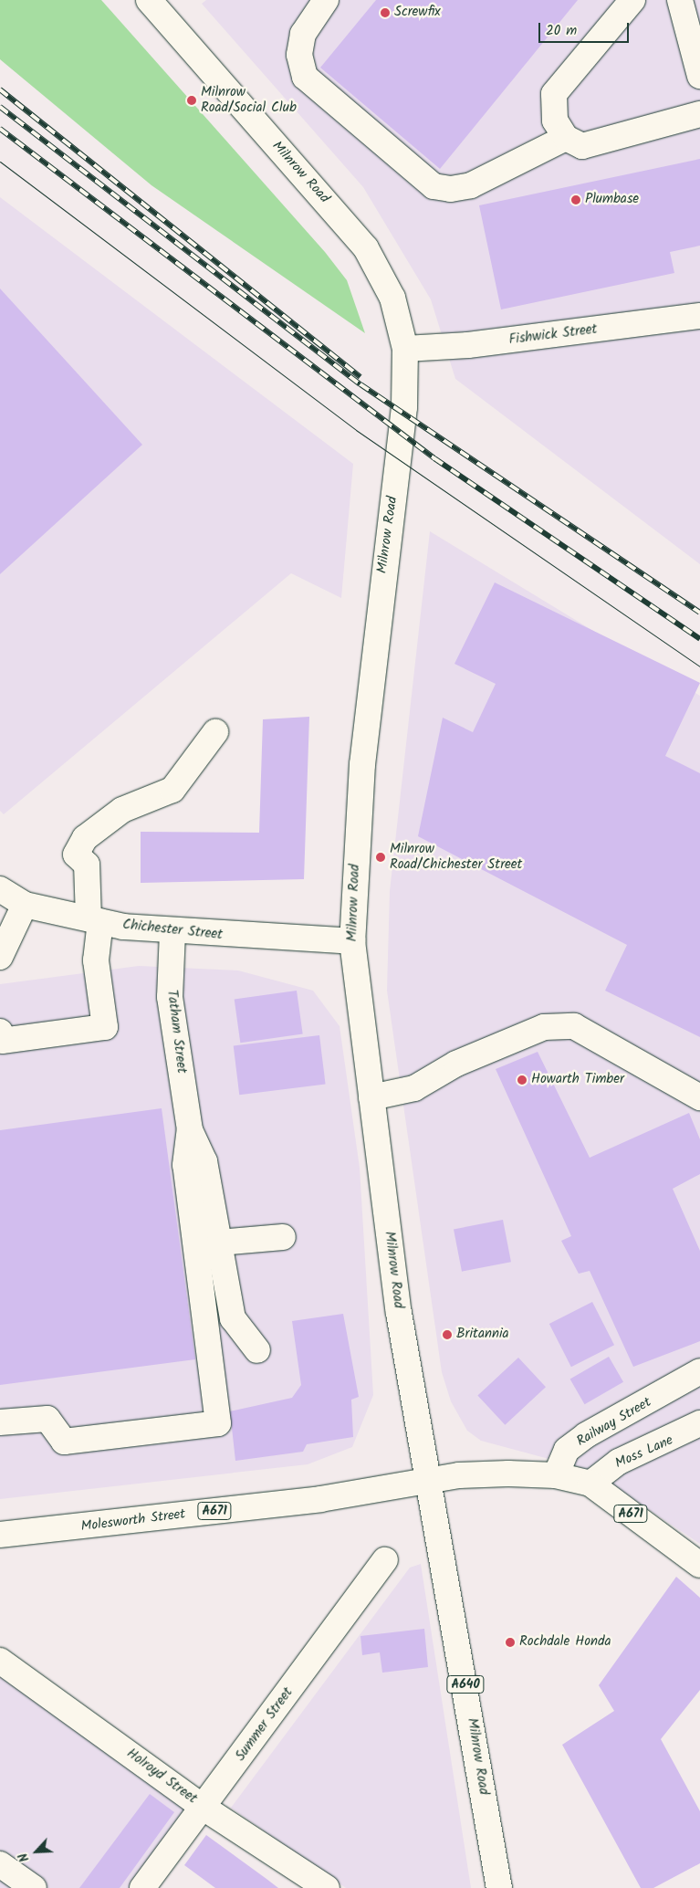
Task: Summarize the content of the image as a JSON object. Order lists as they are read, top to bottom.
{
  "streets": {
    "main road": [
      "Milnrow Road",
      "Fishwick Street",
      "Chichester Street",
      "Tatham Street",
      "Railway Street",
      "Moss Lane",
      "A671",
      "Molesworth Street",
      "A640",
      "Summer Street",
      "Holroyd Street"
    ]
  },
  "crossings": [
    ["Milnrow Road", "Fishwick Street"],
    ["Milnrow Road", "Chichester Street"],
    ["Milnrow Road", "A671"],
    ["Milnrow Road", "Molesworth Street"],
    ["Chichester Street", "Tatham Street"],
    ["Railway Street", "A671"],
    ["Moss Lane", "A671"],
    ["A671", "Molesworth Street"],
    ["Summer Street", "Holroyd Street"]
  ],
  "places": [
    "Screwfix",
    "Milnrow Road/Social Club",
    "Plumbase",
    "Milnrow Road/Chichester Street",
    "Howarth Timber",
    "Britannia",
    "Rochdale Honda"
  ],
  "scale_bar": "20 m",
  "north": "bottom left"
}
